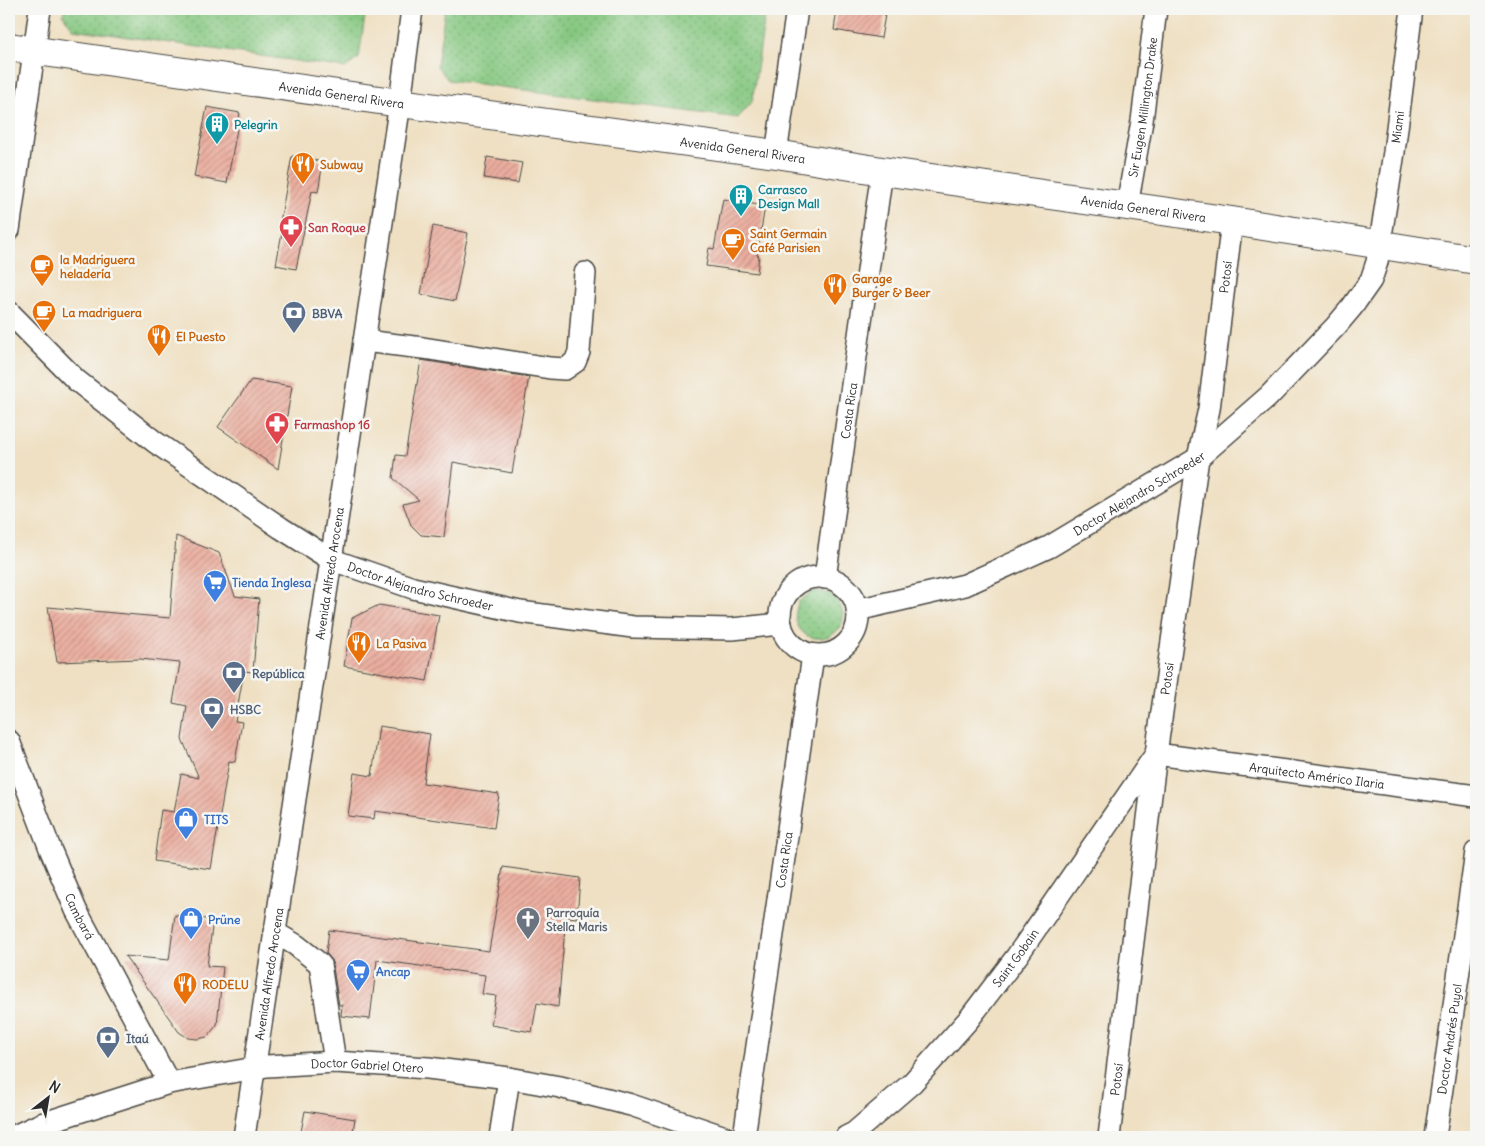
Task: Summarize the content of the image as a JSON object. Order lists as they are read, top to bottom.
{
  "streets": {
    "main road": ["Avenida General Rivera"],
    "street": [
      "Sir Eugen Millington Drake",
      "Miami",
      "Potosí",
      "Costa Rica",
      "Doctor Alejandro Schroeder",
      "Avenida Alfredo Arocena",
      "Arquitecto Américo Ilaria",
      "Cambará",
      "Saint Gobain",
      "Doctor Andrés Puyol",
      "Doctor Gabriel Otero"
    ]
  },
  "crossings": [
    ["Avenida General Rivera", "Sir Eugen Millington Drake"],
    ["Avenida General Rivera", "Miami"],
    ["Avenida General Rivera", "Potosí"],
    ["Avenida General Rivera", "Costa Rica"],
    ["Avenida General Rivera", "Doctor Alejandro Schroeder"],
    ["Avenida General Rivera", "Avenida Alfredo Arocena"],
    ["Miami", "Doctor Alejandro Schroeder"],
    ["Potosí", "Doctor Alejandro Schroeder"],
    ["Potosí", "Arquitecto Américo Ilaria"],
    ["Potosí", "Saint Gobain"],
    ["Costa Rica", "Doctor Alejandro Schroeder"],
    ["Doctor Alejandro Schroeder", "Avenida Alfredo Arocena"],
    ["Avenida Alfredo Arocena", "Doctor Gabriel Otero"],
    ["Arquitecto Américo Ilaria", "Saint Gobain"],
    ["Cambará", "Doctor Gabriel Otero"]
  ],
  "places": {
    "building": ["Pelegrin", "Carrasco Design Mall"],
    "restaurant": [
      "Subway",
      "Garage Burger & Beer",
      "El Puesto",
      "La Pasiva",
      "RODELU"
    ],
    "pharmacy": ["San Roque", "Farmashop 16"],
    "cafe": ["Saint Germain Café Parisien", "la Madriguera heladería", "La madriguera"],
    "bank": [
      "BBVA",
      "República",
      "HSBC",
      "Itaú"
    ],
    "supermarket": ["Tienda Inglesa", "Ancap"],
    "shop": ["TITS", "Prüne"],
    "church": ["Parroquía Stella Maris"]
  },
  "north": "top right"
}
